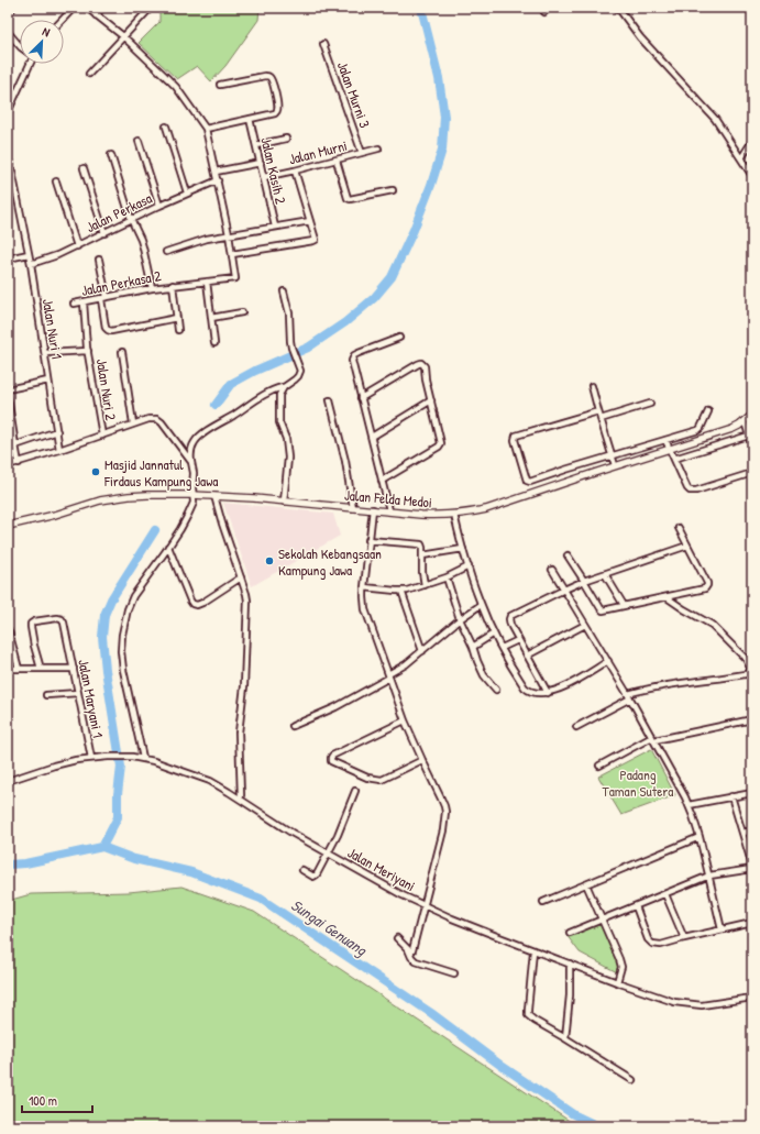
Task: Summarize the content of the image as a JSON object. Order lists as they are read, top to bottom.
{
  "streets": {
    "main road": ["Jalan Felda Medoi"],
    "street": [
      "Jalan Murni 3",
      "Jalan Murni",
      "Jalan Kasih 2",
      "Jalan Perkasa",
      "Jalan Perkasa 2",
      "Jalan Nuri 1",
      "Jalan Nuri 2",
      "Jalan Maryani 1",
      "Jalan Meriyani"
    ]
  },
  "crossings": [
    ["Jalan Murni 3", "Jalan Murni"],
    ["Jalan Murni", "Jalan Kasih 2"],
    ["Jalan Perkasa", "Jalan Nuri 1"],
    ["Jalan Perkasa 2", "Jalan Nuri 2"],
    ["Jalan Maryani 1", "Jalan Meriyani"]
  ],
  "water": ["Sungai Genuang"],
  "parks": ["Padang Taman Sutera"],
  "places": ["Masjid Jannatul Firdaus Kampung Jawa", "Sekolah Kebangsaan Kampung Jawa"],
  "scale_bar": "100 m",
  "north": "top right"
}
